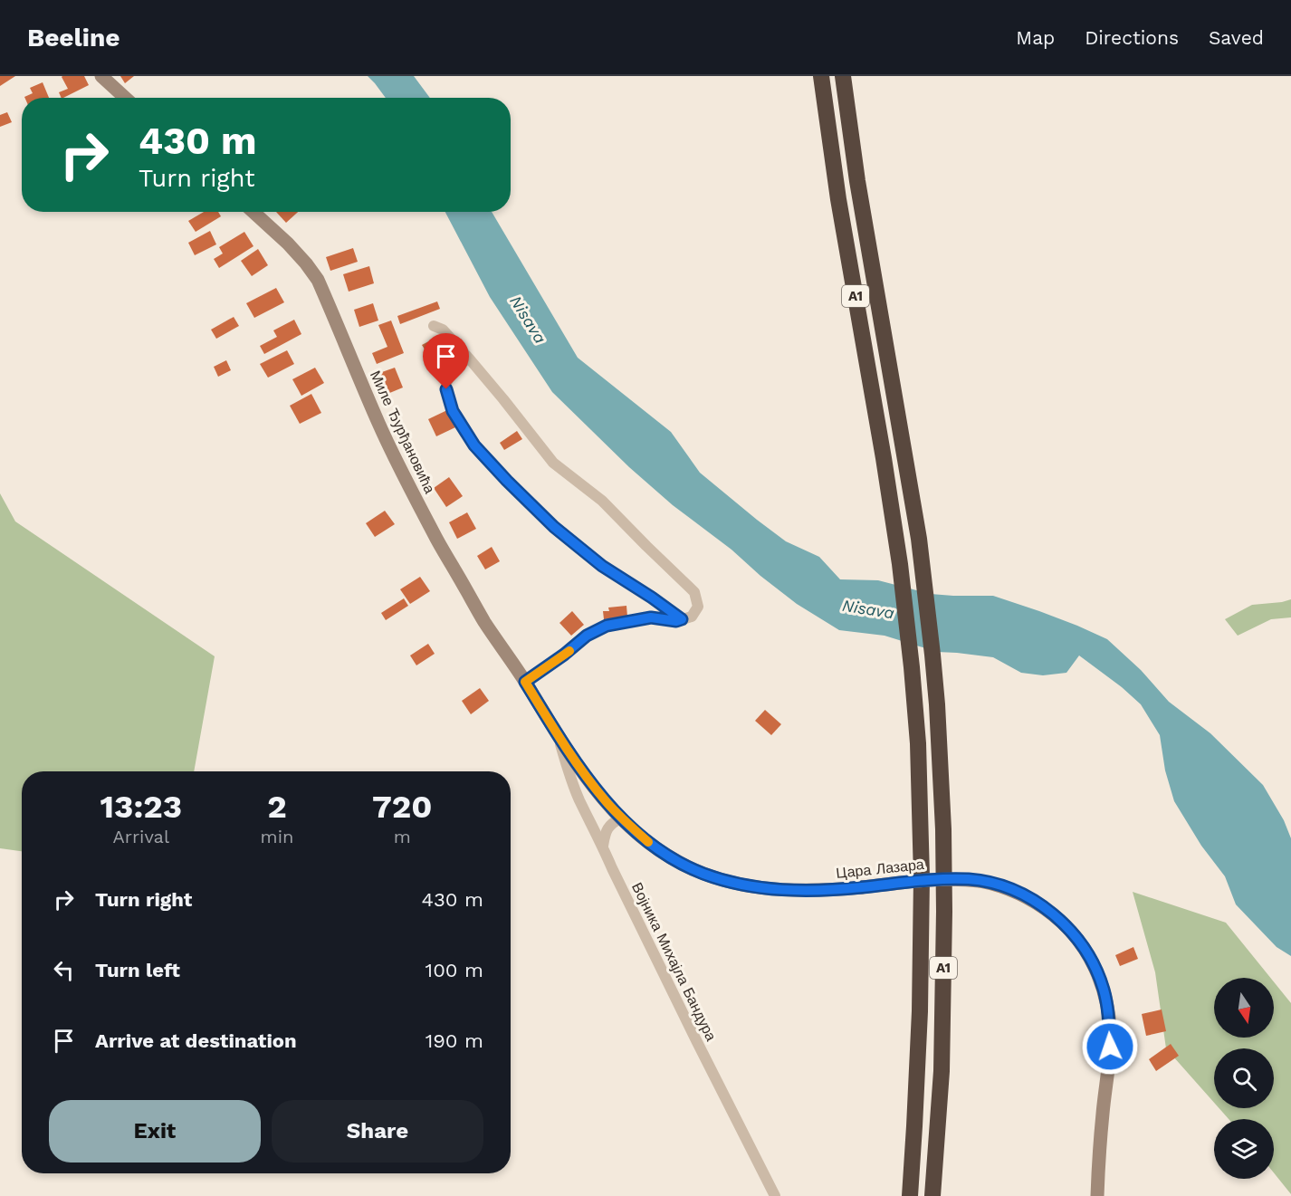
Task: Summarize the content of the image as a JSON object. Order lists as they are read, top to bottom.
{
  "streets": {
    "highway": ["A1"],
    "street": ["Миле Ђурђановића", "Цара Лазара", "Војника Михајла Бандура"]
  },
  "crossings": [
    ["Миле Ђурђановића", "Цара Лазара"],
    ["Цара Лазара", "Војника Михајла Бандура"]
  ],
  "water": ["Nisava"],
  "north": "bottom",
  "page": {
    "header": "Beeline",
    "nav": ["Map", "Directions", "Saved"],
    "turn": ["430 m", "Turn right"],
    "eta": [
      "13:23",
      "Arrival",
      "2",
      "min",
      "720",
      "m"
    ],
    "list": [
      {
        "name": "Turn right",
        "value": "430 m"
      },
      {
        "name": "Turn left",
        "value": "100 m"
      },
      {
        "name": "Arrive at destination",
        "value": "190 m"
      }
    ],
    "buttons": ["Exit", "Share"]
  }
}
